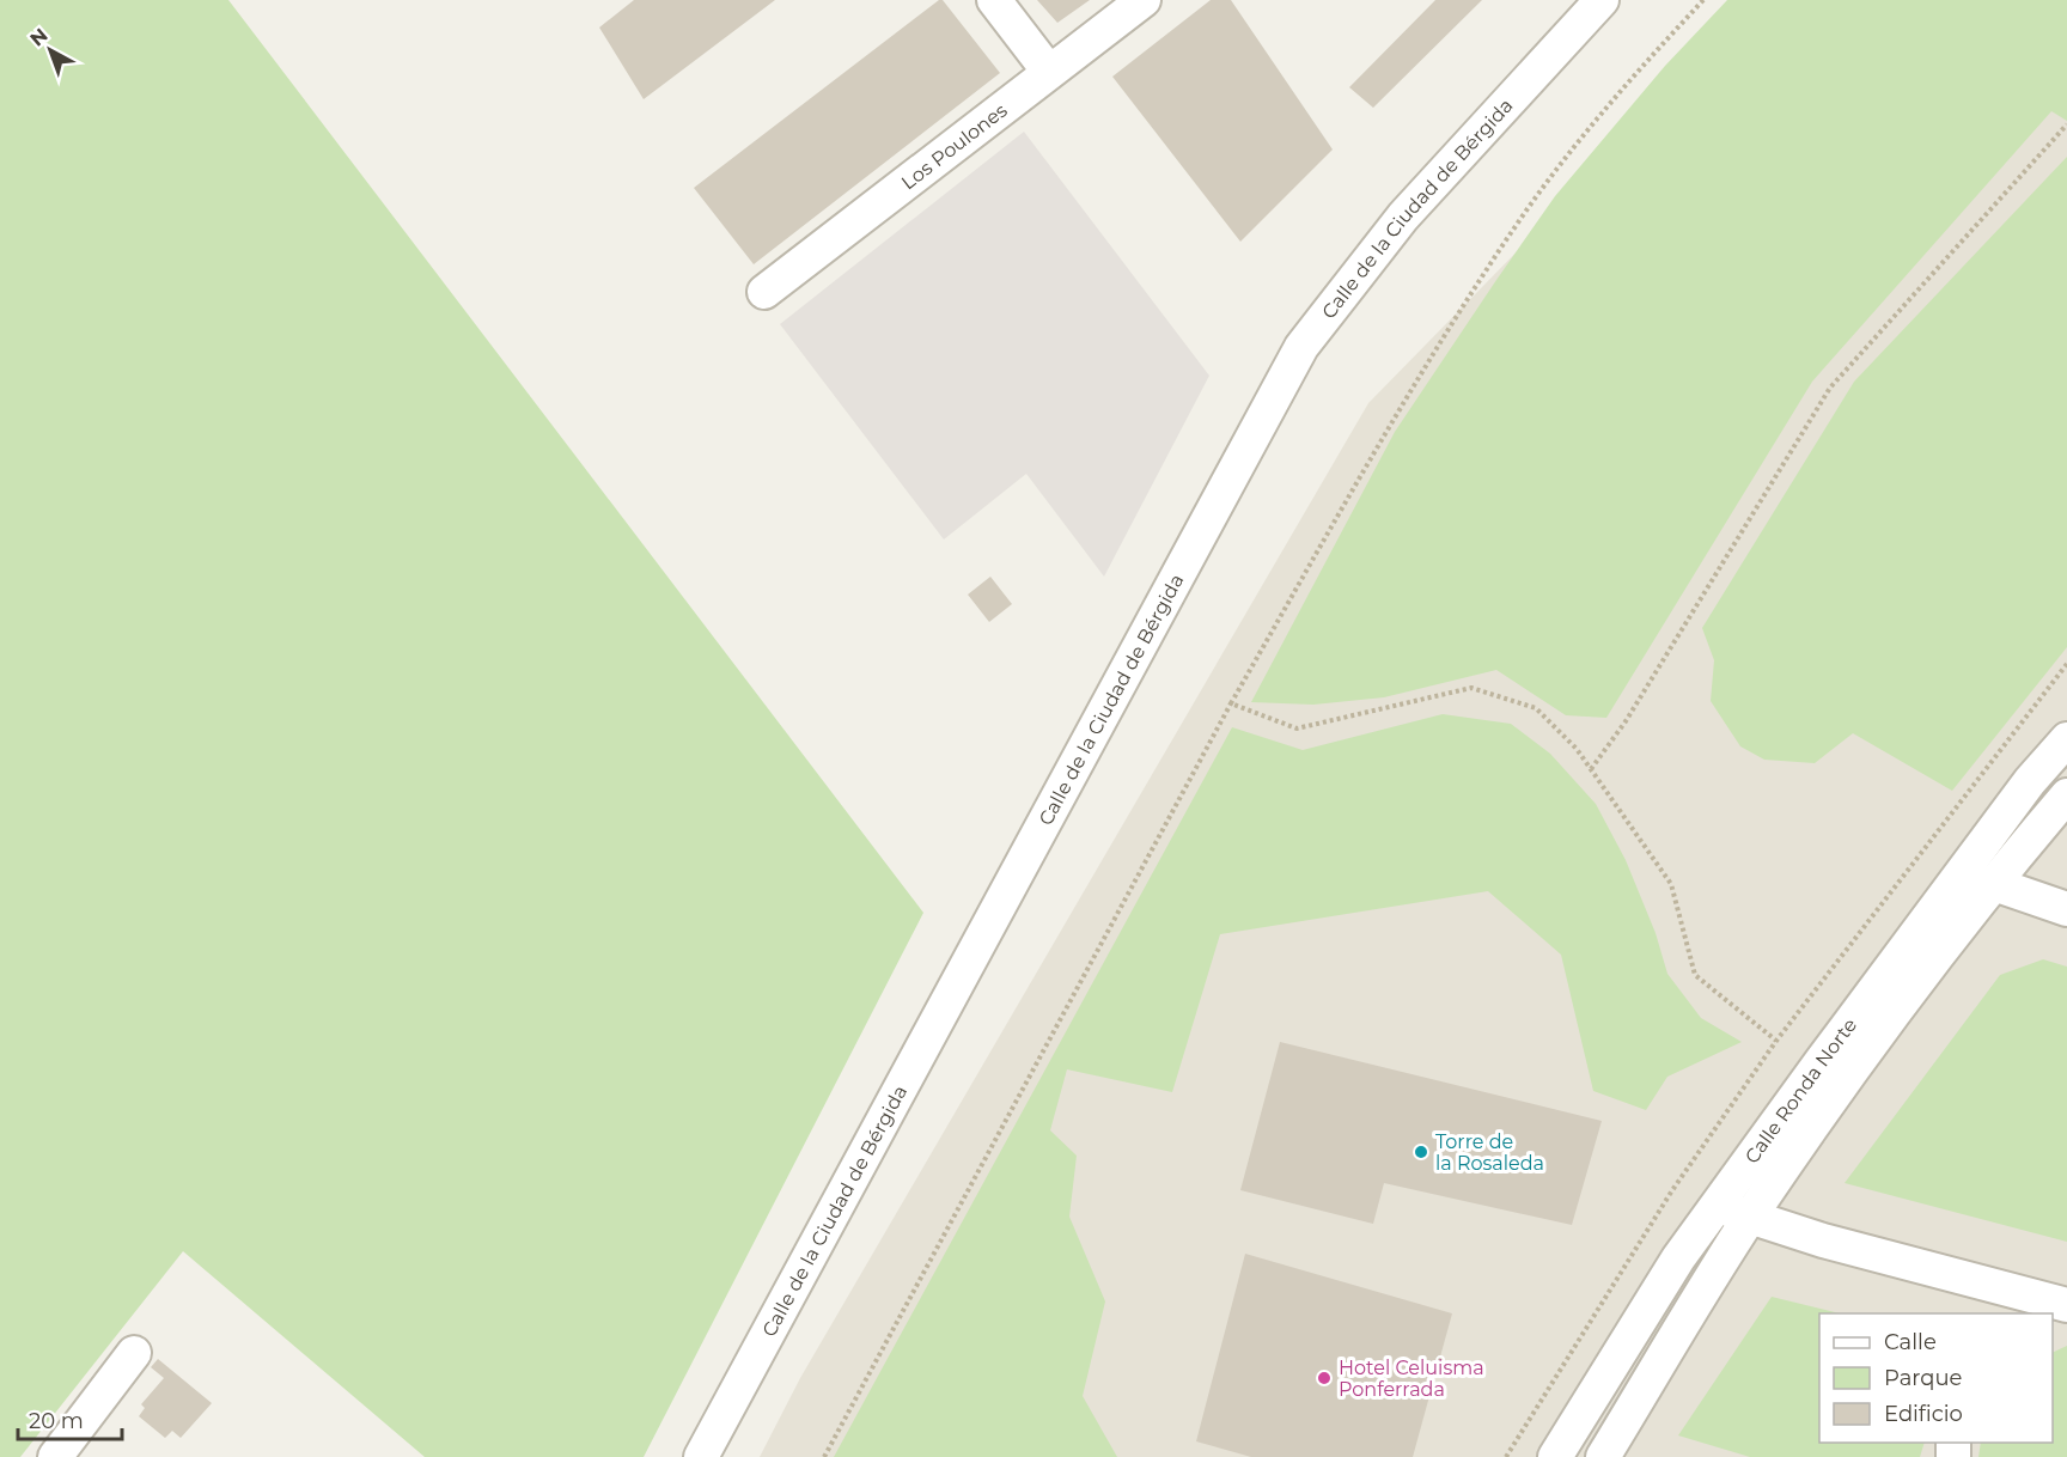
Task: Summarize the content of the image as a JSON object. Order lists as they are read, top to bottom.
{
  "streets": {
    "street": ["Los Poulones", "Calle de la Ciudad de Bérgida", "Calle Ronda Norte"]
  },
  "places": ["Torre de la Rosaleda", "Hotel Celuisma Ponferrada"],
  "legend": ["Calle", "Parque", "Edificio"],
  "scale_bar": "20 m",
  "north": "top left"
}
